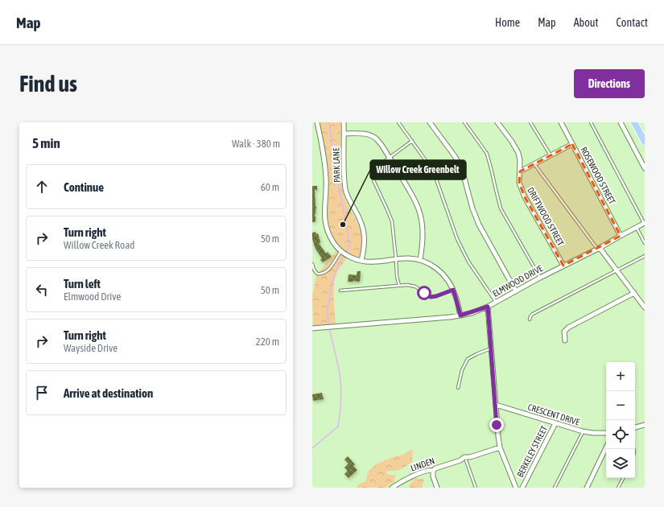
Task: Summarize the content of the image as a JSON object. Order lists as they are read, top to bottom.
{
  "streets": {
    "street": [
      "PARK LANE",
      "ROSEWOOD STREET",
      "DRIFTWOOD STREET",
      "ELMWOOD DRIVE",
      "CRESCENT DRIVE",
      "BERKELEY STREET",
      "LINDEN"
    ]
  },
  "crossings": [
    ["ROSEWOOD STREET", "ELMWOOD DRIVE"],
    ["DRIFTWOOD STREET", "ELMWOOD DRIVE"],
    ["CRESCENT DRIVE", "BERKELEY STREET"]
  ],
  "places": ["Willow Creek Greenbelt"],
  "page": {
    "header": "Map",
    "nav": [
      "Home",
      "Map",
      "About",
      "Contact"
    ],
    "buttons": "Directions",
    "title": "Find us",
    "heading": ["5 min", "Walk · 380 m"],
    "list": [
      ["Continue", "60 m"],
      ["Turn right", "Willow Creek Road", "50 m"],
      ["Turn left", "Elmwood Drive", "50 m"],
      ["Turn right", "Wayside Drive", "220 m"],
      "Arrive at destination"
    ],
    "map_buttons": ["+", "−"]
  }
}
